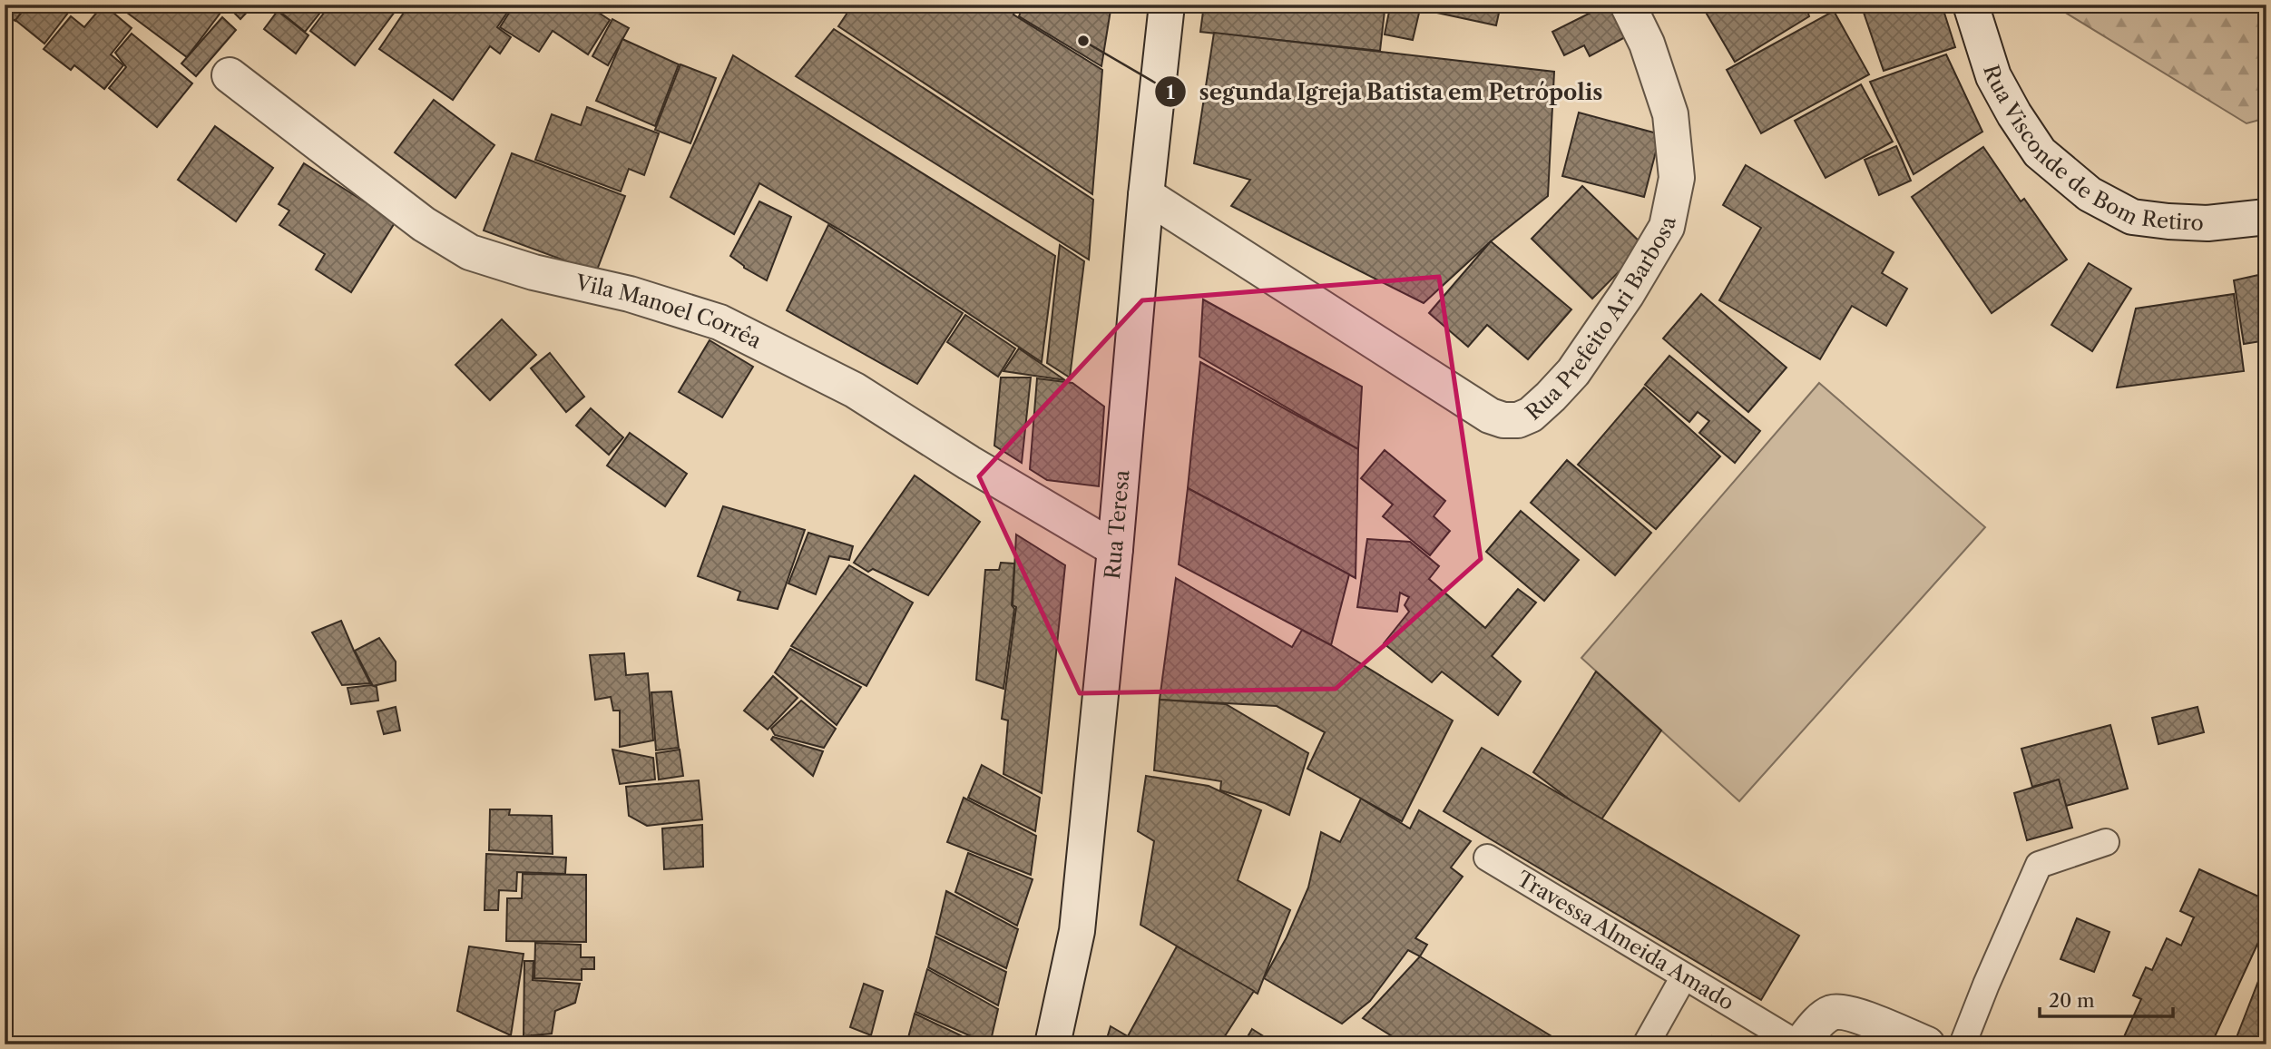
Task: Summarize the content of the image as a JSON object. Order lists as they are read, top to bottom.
{
  "streets": {
    "street": [
      "Rua Visconde de Bom Retiro",
      "Rua Prefeito Ari Barbosa",
      "Vila Manoel Corrêa",
      "Rua Teresa"
    ],
    "lane": ["Travessa Almeida Amado"]
  },
  "crossings": [
    ["Rua Prefeito Ari Barbosa", "Rua Teresa"],
    ["Vila Manoel Corrêa", "Rua Teresa"]
  ],
  "places": ["segunda Igreja Batista em Petrópolis"],
  "scale_bar": "20 m"
}
